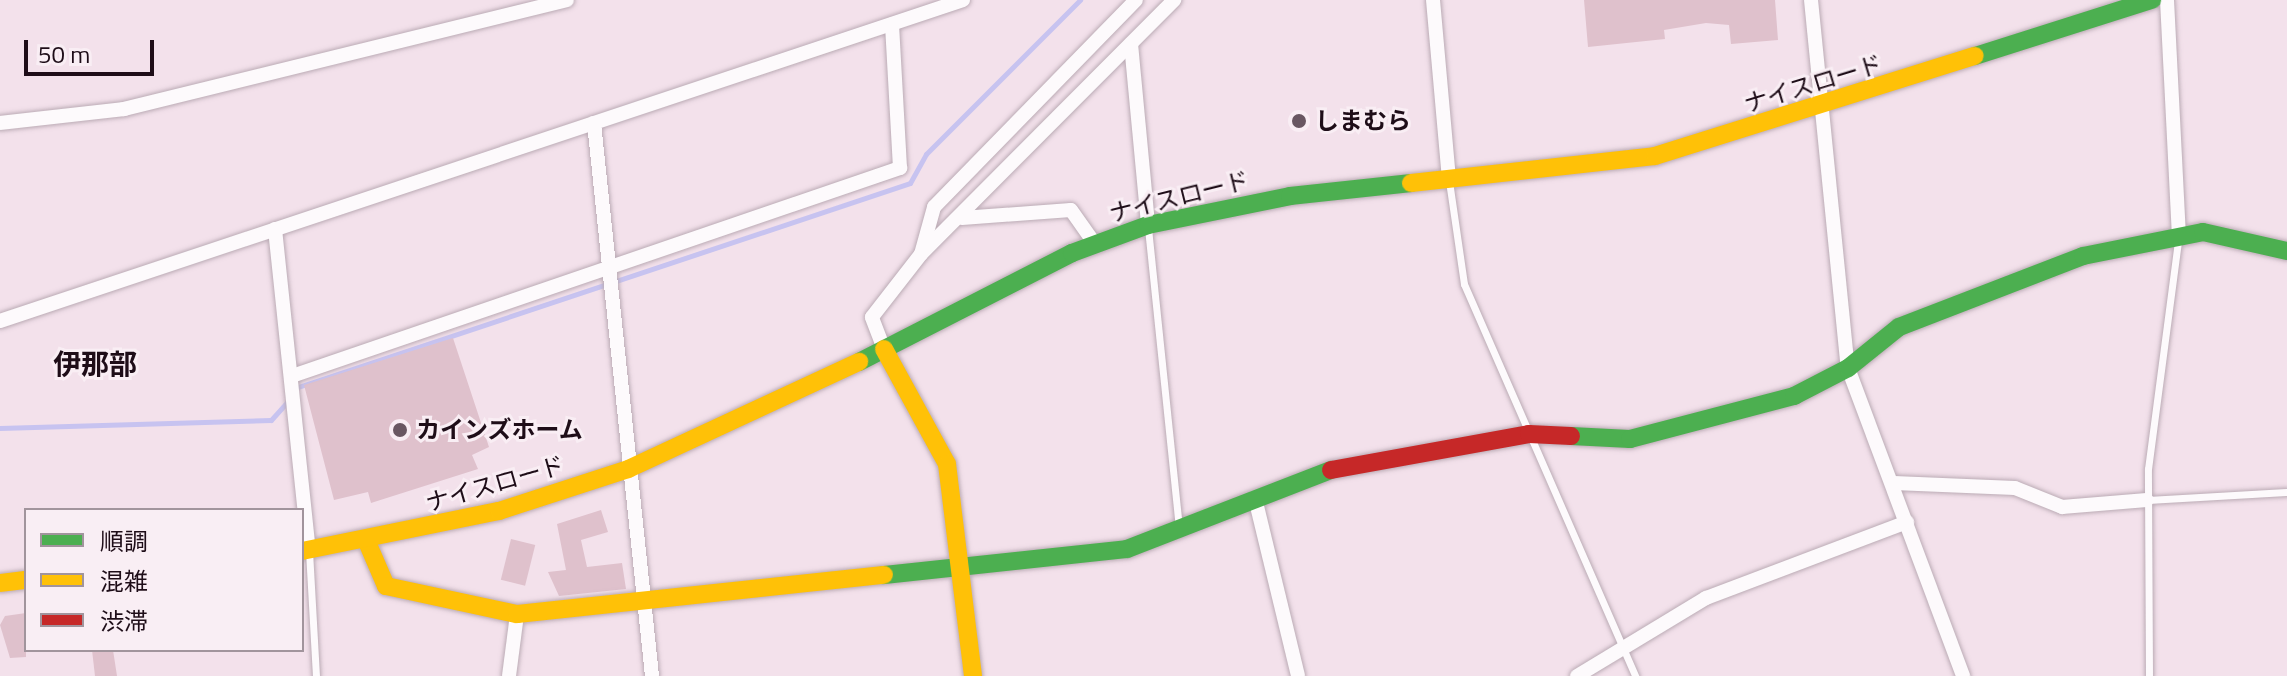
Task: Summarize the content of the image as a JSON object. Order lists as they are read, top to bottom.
{
  "streets": {
    "street": ["ナイスロード"]
  },
  "districts": ["伊那部"],
  "places": ["しまむら", "カインズホーム"],
  "legend": ["順調", "混雑", "渋滞"],
  "scale_bar": "50 m"
}
